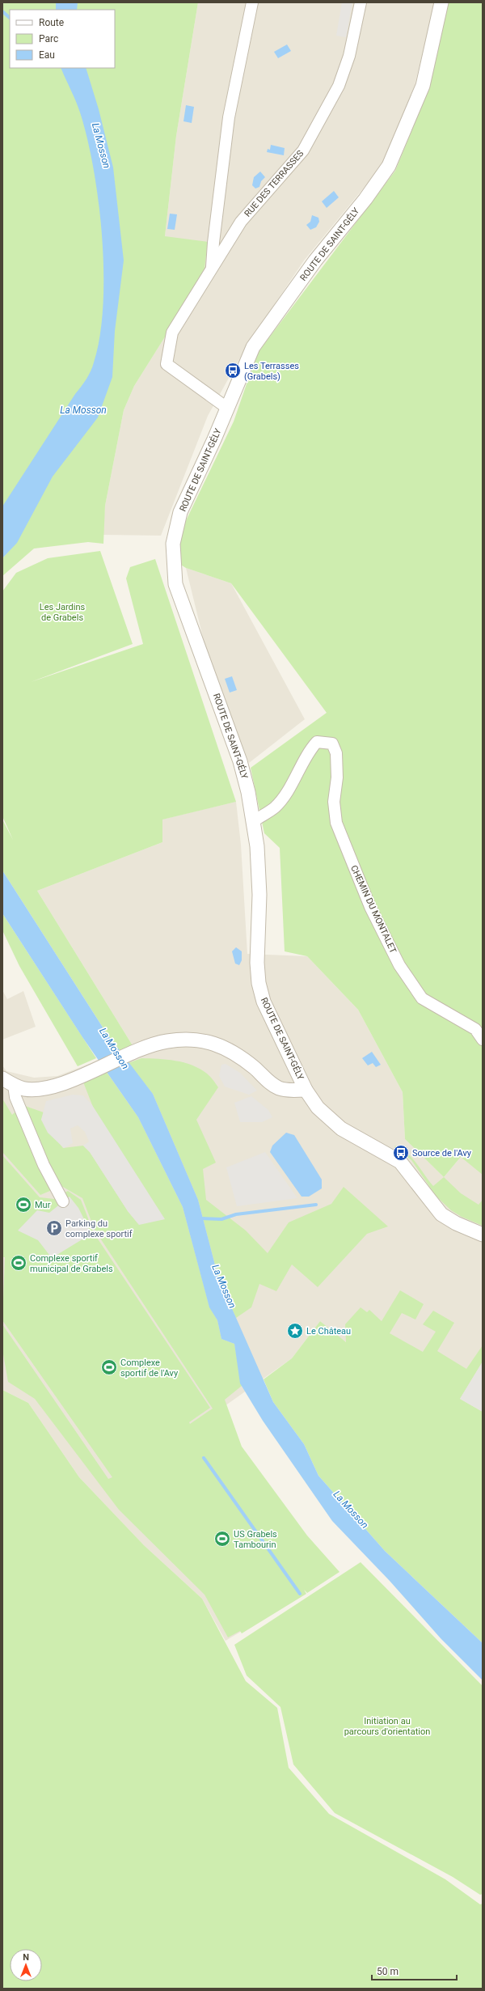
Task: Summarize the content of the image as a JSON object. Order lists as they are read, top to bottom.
{
  "streets": {
    "street": ["RUE DES TERRASSES", "ROUTE DE SAINT-GÉLY", "CHEMIN DU MONTALET"]
  },
  "crossings": [
    ["RUE DES TERRASSES", "ROUTE DE SAINT-GÉLY"],
    ["ROUTE DE SAINT-GÉLY", "CHEMIN DU MONTALET"]
  ],
  "water": ["La Mosson"],
  "parks": ["Les Jardins de Grabels", "Initiation au parcours d'orientation"],
  "places": {
    "bus stop": ["Les Terrasses (Grabels)", "Source de l'Avy"],
    "sports": [
      "Mur",
      "Complexe sportif municipal de Grabels",
      "Complexe sportif de l'Avy",
      "US Grabels Tambourin"
    ],
    "parking": ["Parking du complexe sportif"],
    "place": ["Le Château"]
  },
  "legend": ["Route", "Parc", "Eau"],
  "scale_bar": "50 m",
  "north": "top"
}
